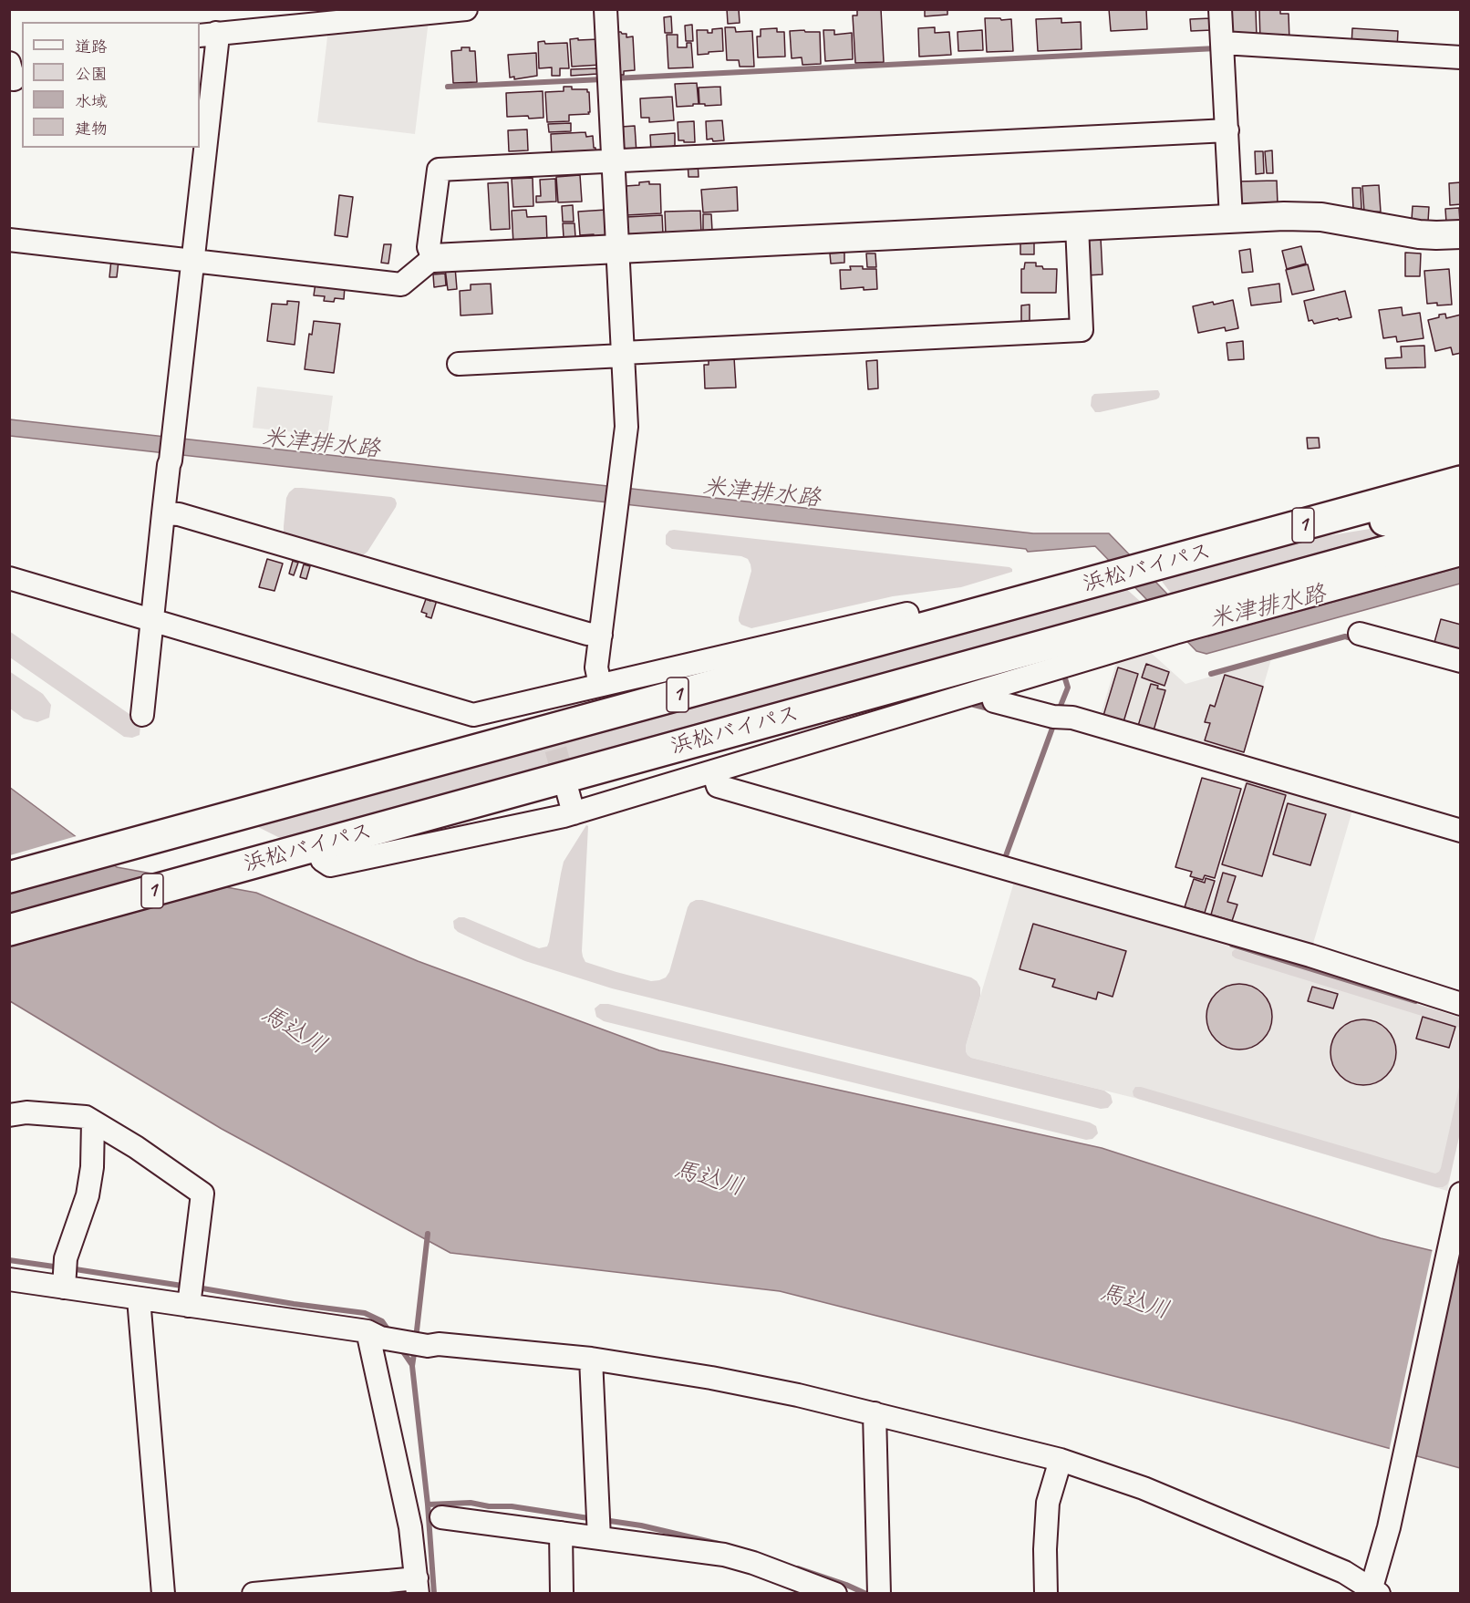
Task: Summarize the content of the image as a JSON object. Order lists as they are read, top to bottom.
{
  "streets": {
    "highway": ["1", "浜松バイパス"]
  },
  "water": ["米津排水路", "馬込川"],
  "legend": [
    "道路",
    "公園",
    "水域",
    "建物"
  ]
}
